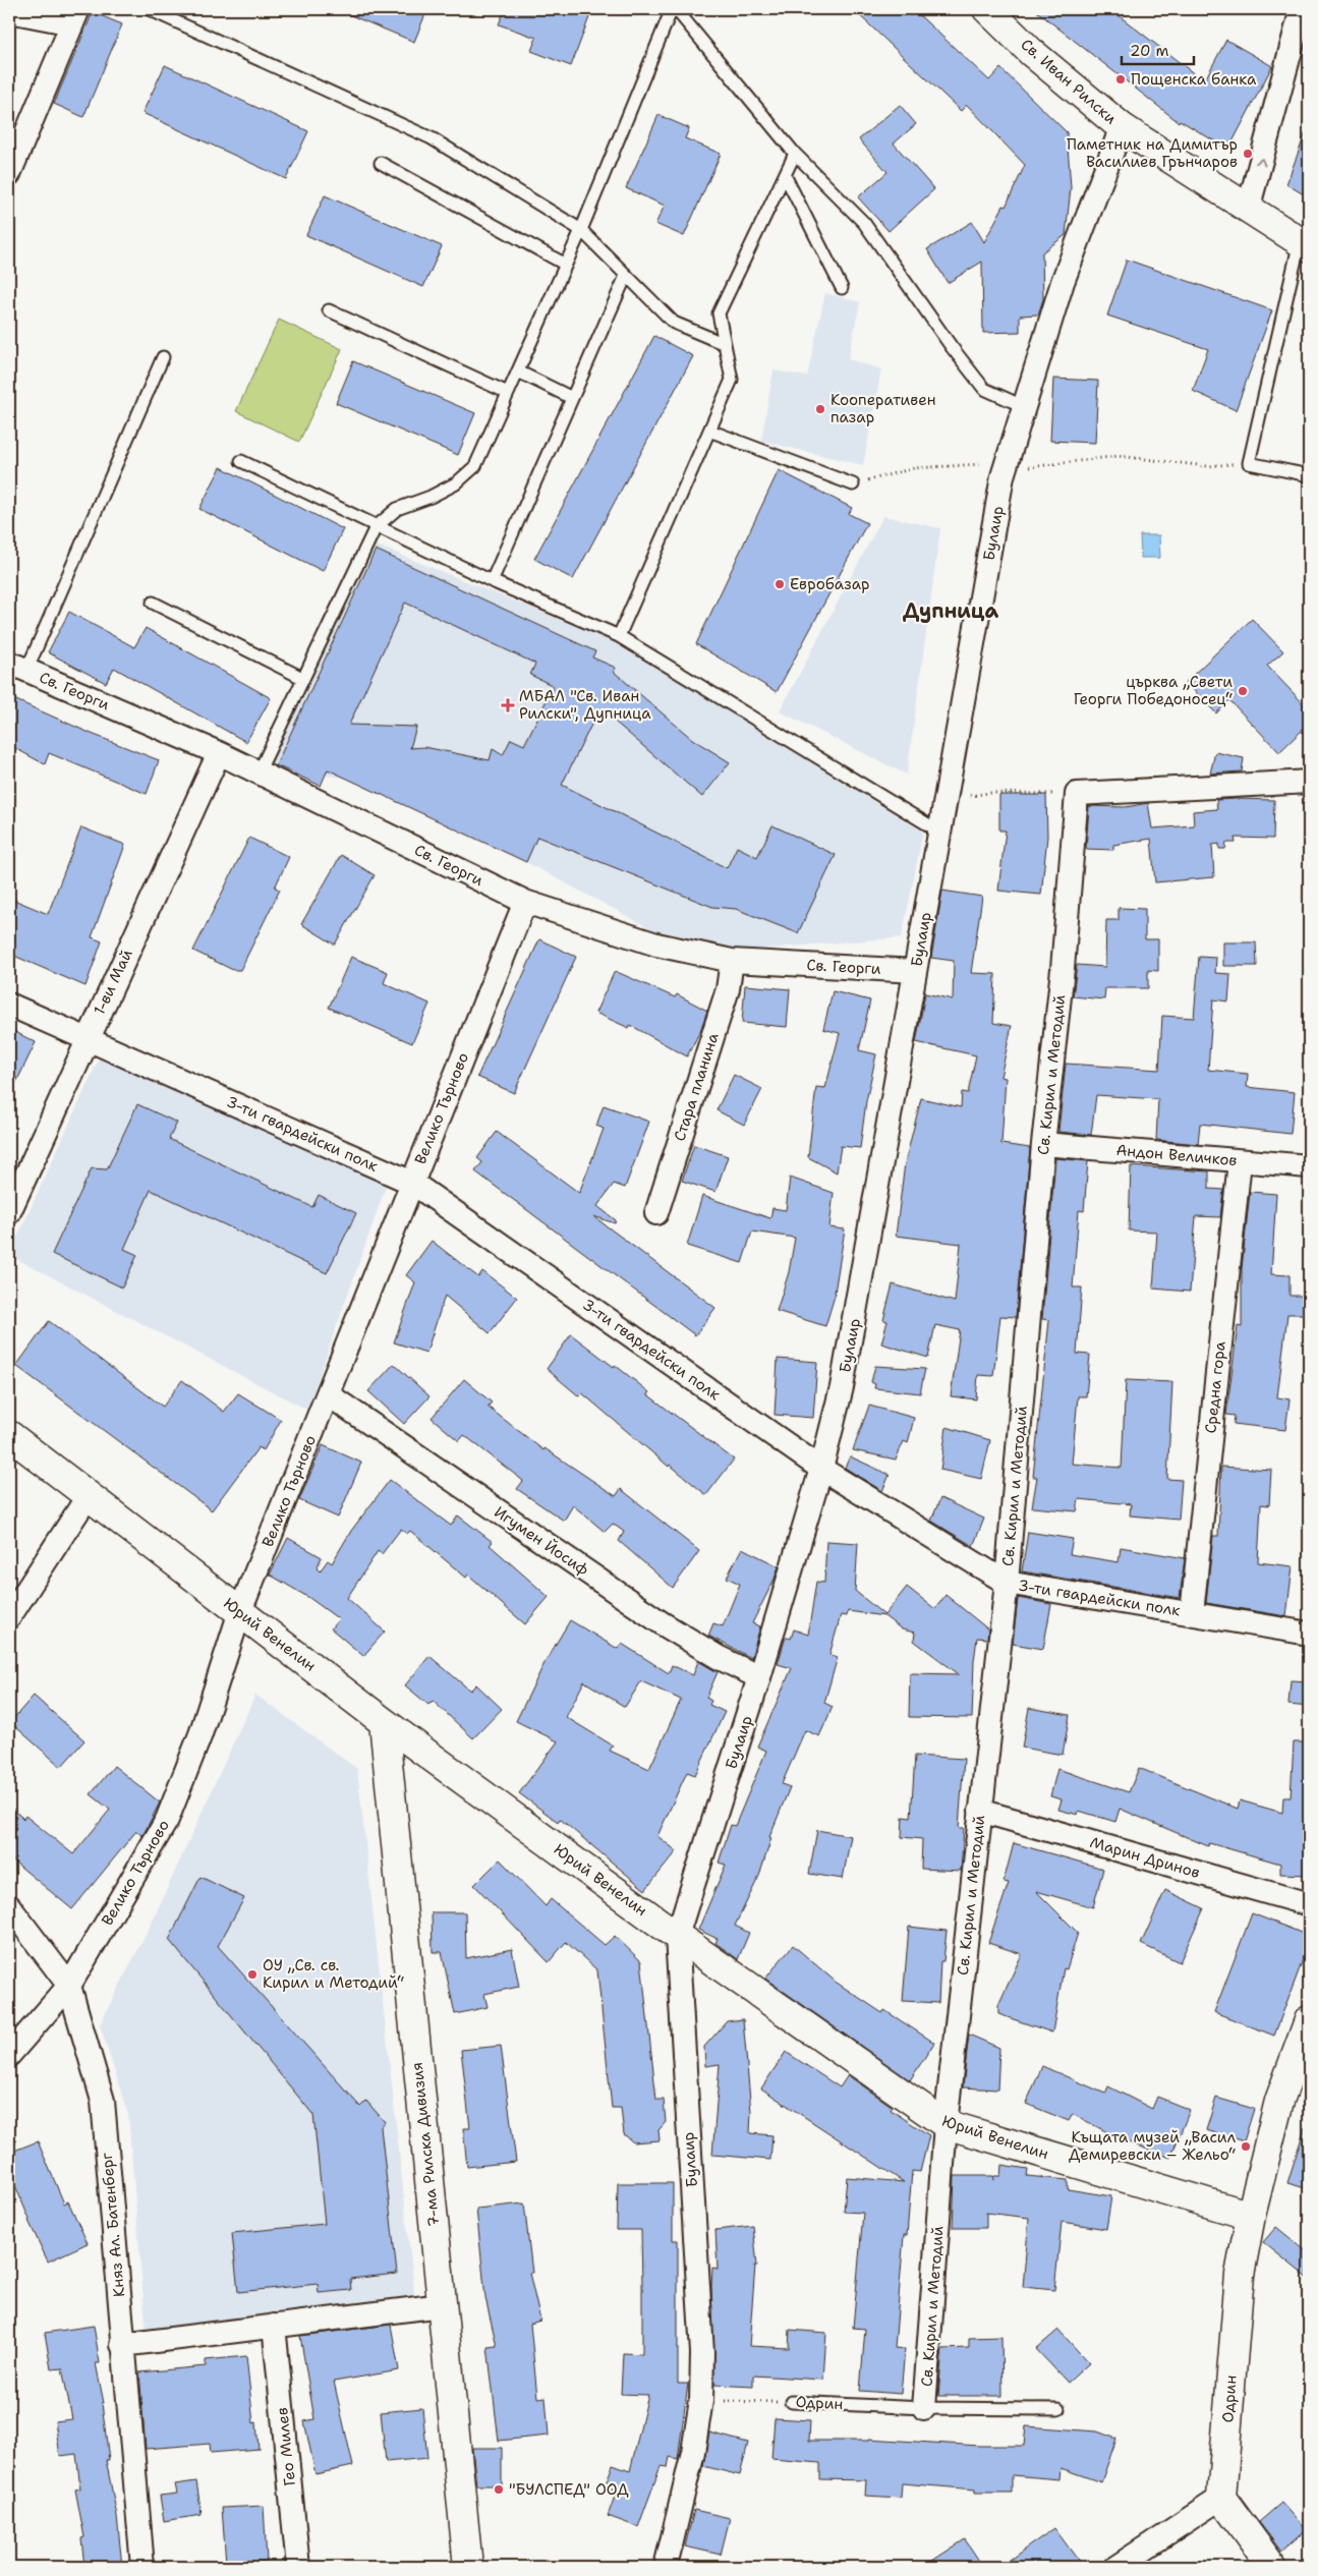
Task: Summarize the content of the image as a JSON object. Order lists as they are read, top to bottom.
{
  "streets": {
    "street": [
      "Св. Иван Рилски",
      "Булаир",
      "Св. Георги",
      "1-ви Май",
      "Св. Кирил и Методий",
      "Стара планина",
      "Велико Търново",
      "3-ти гвардейски полк",
      "Андон Величков",
      "Средна гора",
      "Игумен Йосиф",
      "Юрий Венелин",
      "Марин Дринов",
      "7-ма Рилска Дивизия",
      "Княз Ал. Батенберг",
      "Одрин",
      "Гео Милев"
    ]
  },
  "crossings": [
    ["Св. Иван Рилски", "Булаир"],
    ["Булаир", "Св. Георги"],
    ["Булаир", "3-ти гвардейски полк"],
    ["Булаир", "Игумен Йосиф"],
    ["Булаир", "Юрий Венелин"],
    ["Булаир", "Одрин"],
    ["Св. Георги", "1-ви Май"],
    ["Св. Георги", "Стара планина"],
    ["Св. Георги", "Велико Търново"],
    ["1-ви Май", "3-ти гвардейски полк"],
    ["Св. Кирил и Методий", "3-ти гвардейски полк"],
    ["Св. Кирил и Методий", "Андон Величков"],
    ["Св. Кирил и Методий", "Юрий Венелин"],
    ["Св. Кирил и Методий", "Марин Дринов"],
    ["Св. Кирил и Методий", "Одрин"],
    ["Велико Търново", "3-ти гвардейски полк"],
    ["Велико Търново", "Игумен Йосиф"],
    ["Велико Търново", "Юрий Венелин"],
    ["Велико Търново", "Княз Ал. Батенберг"],
    ["3-ти гвардейски полк", "Средна гора"],
    ["Андон Величков", "Средна гора"],
    ["Юрий Венелин", "7-ма Рилска Дивизия"],
    ["Юрий Венелин", "Одрин"]
  ],
  "districts": ["Дупница"],
  "places": {
    "other": [
      "Пощенска банка",
      "Паметник на Димитър Василиев Грънчаров",
      "Кооперативен пазар",
      "Евробазар",
      "църква „Свети Георги Победоносец“",
      "ОУ „Св. св. Кирил и Методий“",
      "Къщата музей „Васил Демиревски – Жельо“",
      "\"БУЛСПЕД\" ООД"
    ],
    "health": ["МБАЛ \"Св. Иван Рилски\", Дупница"]
  },
  "scale_bar": "20 m"
}
